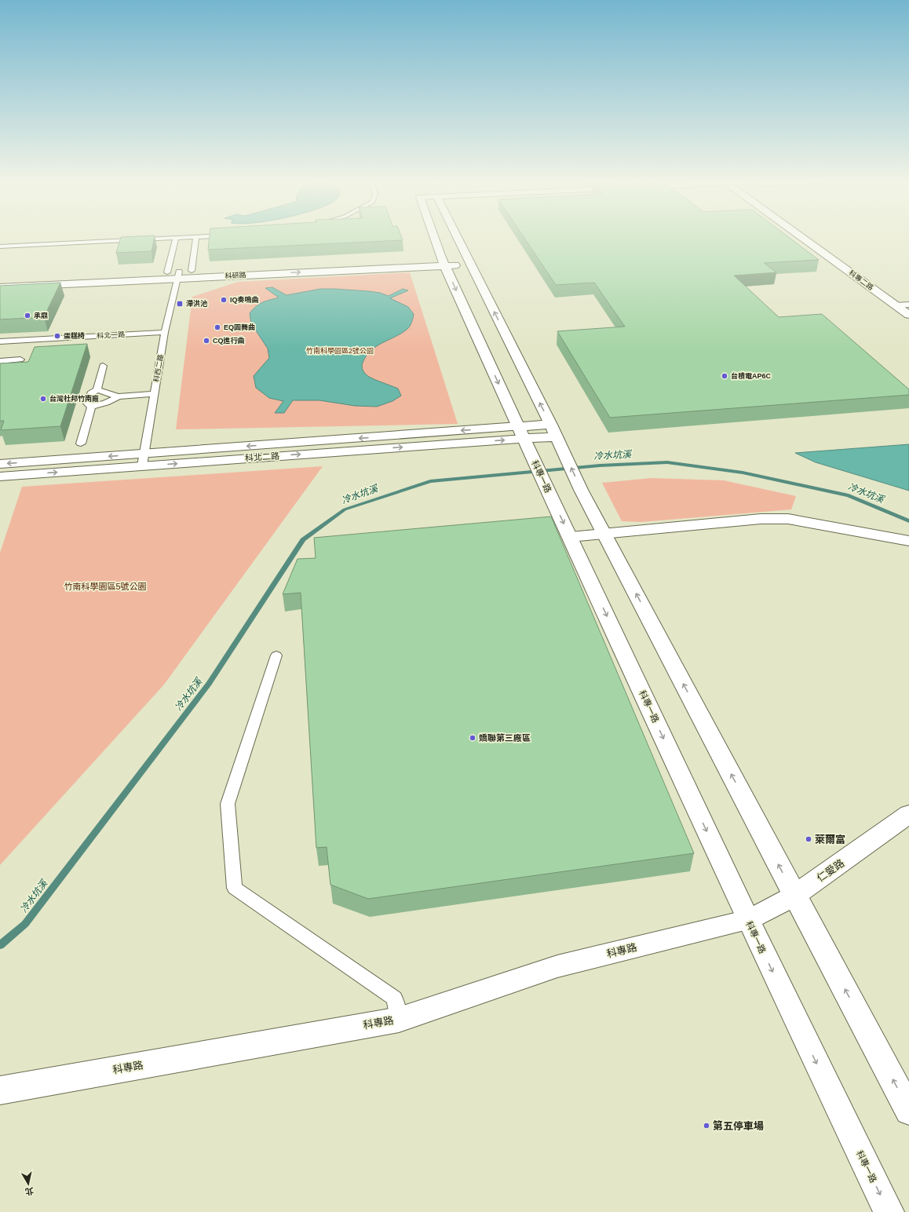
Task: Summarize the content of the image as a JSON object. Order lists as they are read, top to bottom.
{
  "streets": {
    "street": [
      "科研路",
      "科專二路",
      "科北二路",
      "科專一路",
      "仁愛路",
      "科專路"
    ],
    "lane": ["科北一路", "科西二路"]
  },
  "crossings": [
    ["科研路", "科西二路"],
    ["科研路", "科專一路"],
    ["科北一路", "科西二路"],
    ["科西二路", "科北二路"],
    ["科北二路", "科專一路"],
    ["科專一路", "仁愛路"],
    ["科專一路", "科專路"],
    ["仁愛路", "科專路"]
  ],
  "water": ["冷水坑溪"],
  "parks": ["竹南科學園區2號公園", "竹南科學園區5號公園"],
  "places": {
    "other": [
      "IQ奏鳴曲",
      "承鼎",
      "EQ圓舞曲",
      "蛋糕椅",
      "CQ進行曲",
      "台積電AP6C",
      "台灣杜邦竹南廠",
      "嬌聯第三廠區",
      "萊爾富",
      "第五停車場"
    ],
    "transit": ["滯洪池"]
  },
  "north": "bottom"
}
